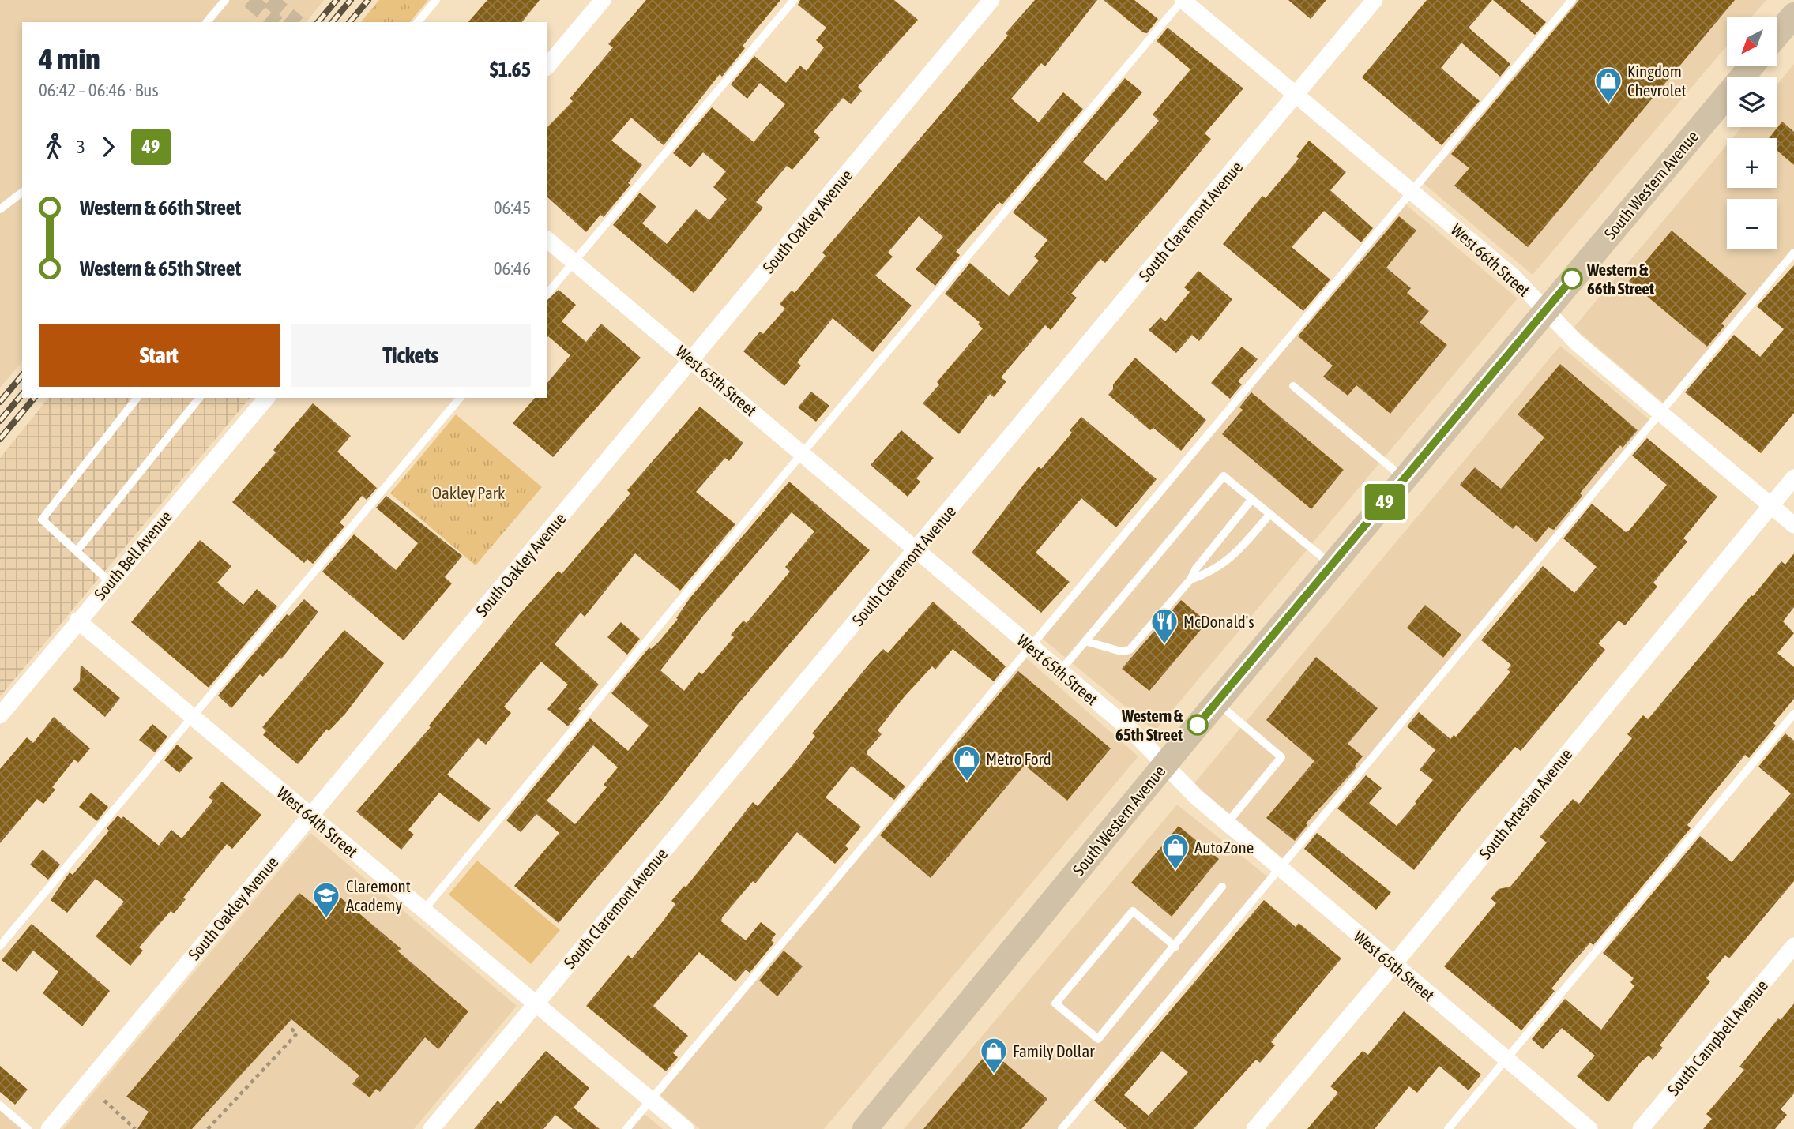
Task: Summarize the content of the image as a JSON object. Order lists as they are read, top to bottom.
{
  "streets": {
    "main road": ["South Western Avenue"],
    "street": [
      "South Oakley Avenue",
      "South Claremont Avenue",
      "West 66th Street",
      "West 65th Street",
      "South Bell Avenue",
      "South Artesian Avenue",
      "West 64th Street",
      "South Campbell Avenue"
    ]
  },
  "crossings": [
    ["South Western Avenue", "West 66th Street"],
    ["South Western Avenue", "West 65th Street"],
    ["South Oakley Avenue", "West 65th Street"],
    ["South Oakley Avenue", "West 64th Street"],
    ["South Claremont Avenue", "West 66th Street"],
    ["South Claremont Avenue", "West 65th Street"],
    ["South Claremont Avenue", "West 64th Street"],
    ["West 66th Street", "South Artesian Avenue"],
    ["West 65th Street", "South Artesian Avenue"],
    ["South Bell Avenue", "West 64th Street"]
  ],
  "parks": ["Oakley Park"],
  "places": {
    "shop": [
      "Kingdom Chevrolet",
      "Metro Ford",
      "AutoZone",
      "Family Dollar"
    ],
    "other": ["Western & 66th Street", "Western & 65th Street"],
    "restaurant": ["McDonald's"],
    "school or university": ["Claremont Academy"]
  },
  "lines": ["bus line 49"],
  "north": "bottom left",
  "page": {
    "on_map": "49",
    "map_buttons": ["+", "−"],
    "heading": ["4 min", "06:42 – 06:46 · Bus", "$1.65"],
    "legs": ["3", "49"],
    "list": [
      {
        "name": "Western & 66th Street",
        "value": "06:45"
      },
      {
        "name": "Western & 65th Street",
        "value": "06:46"
      }
    ],
    "buttons": ["Start", "Tickets"]
  }
}
